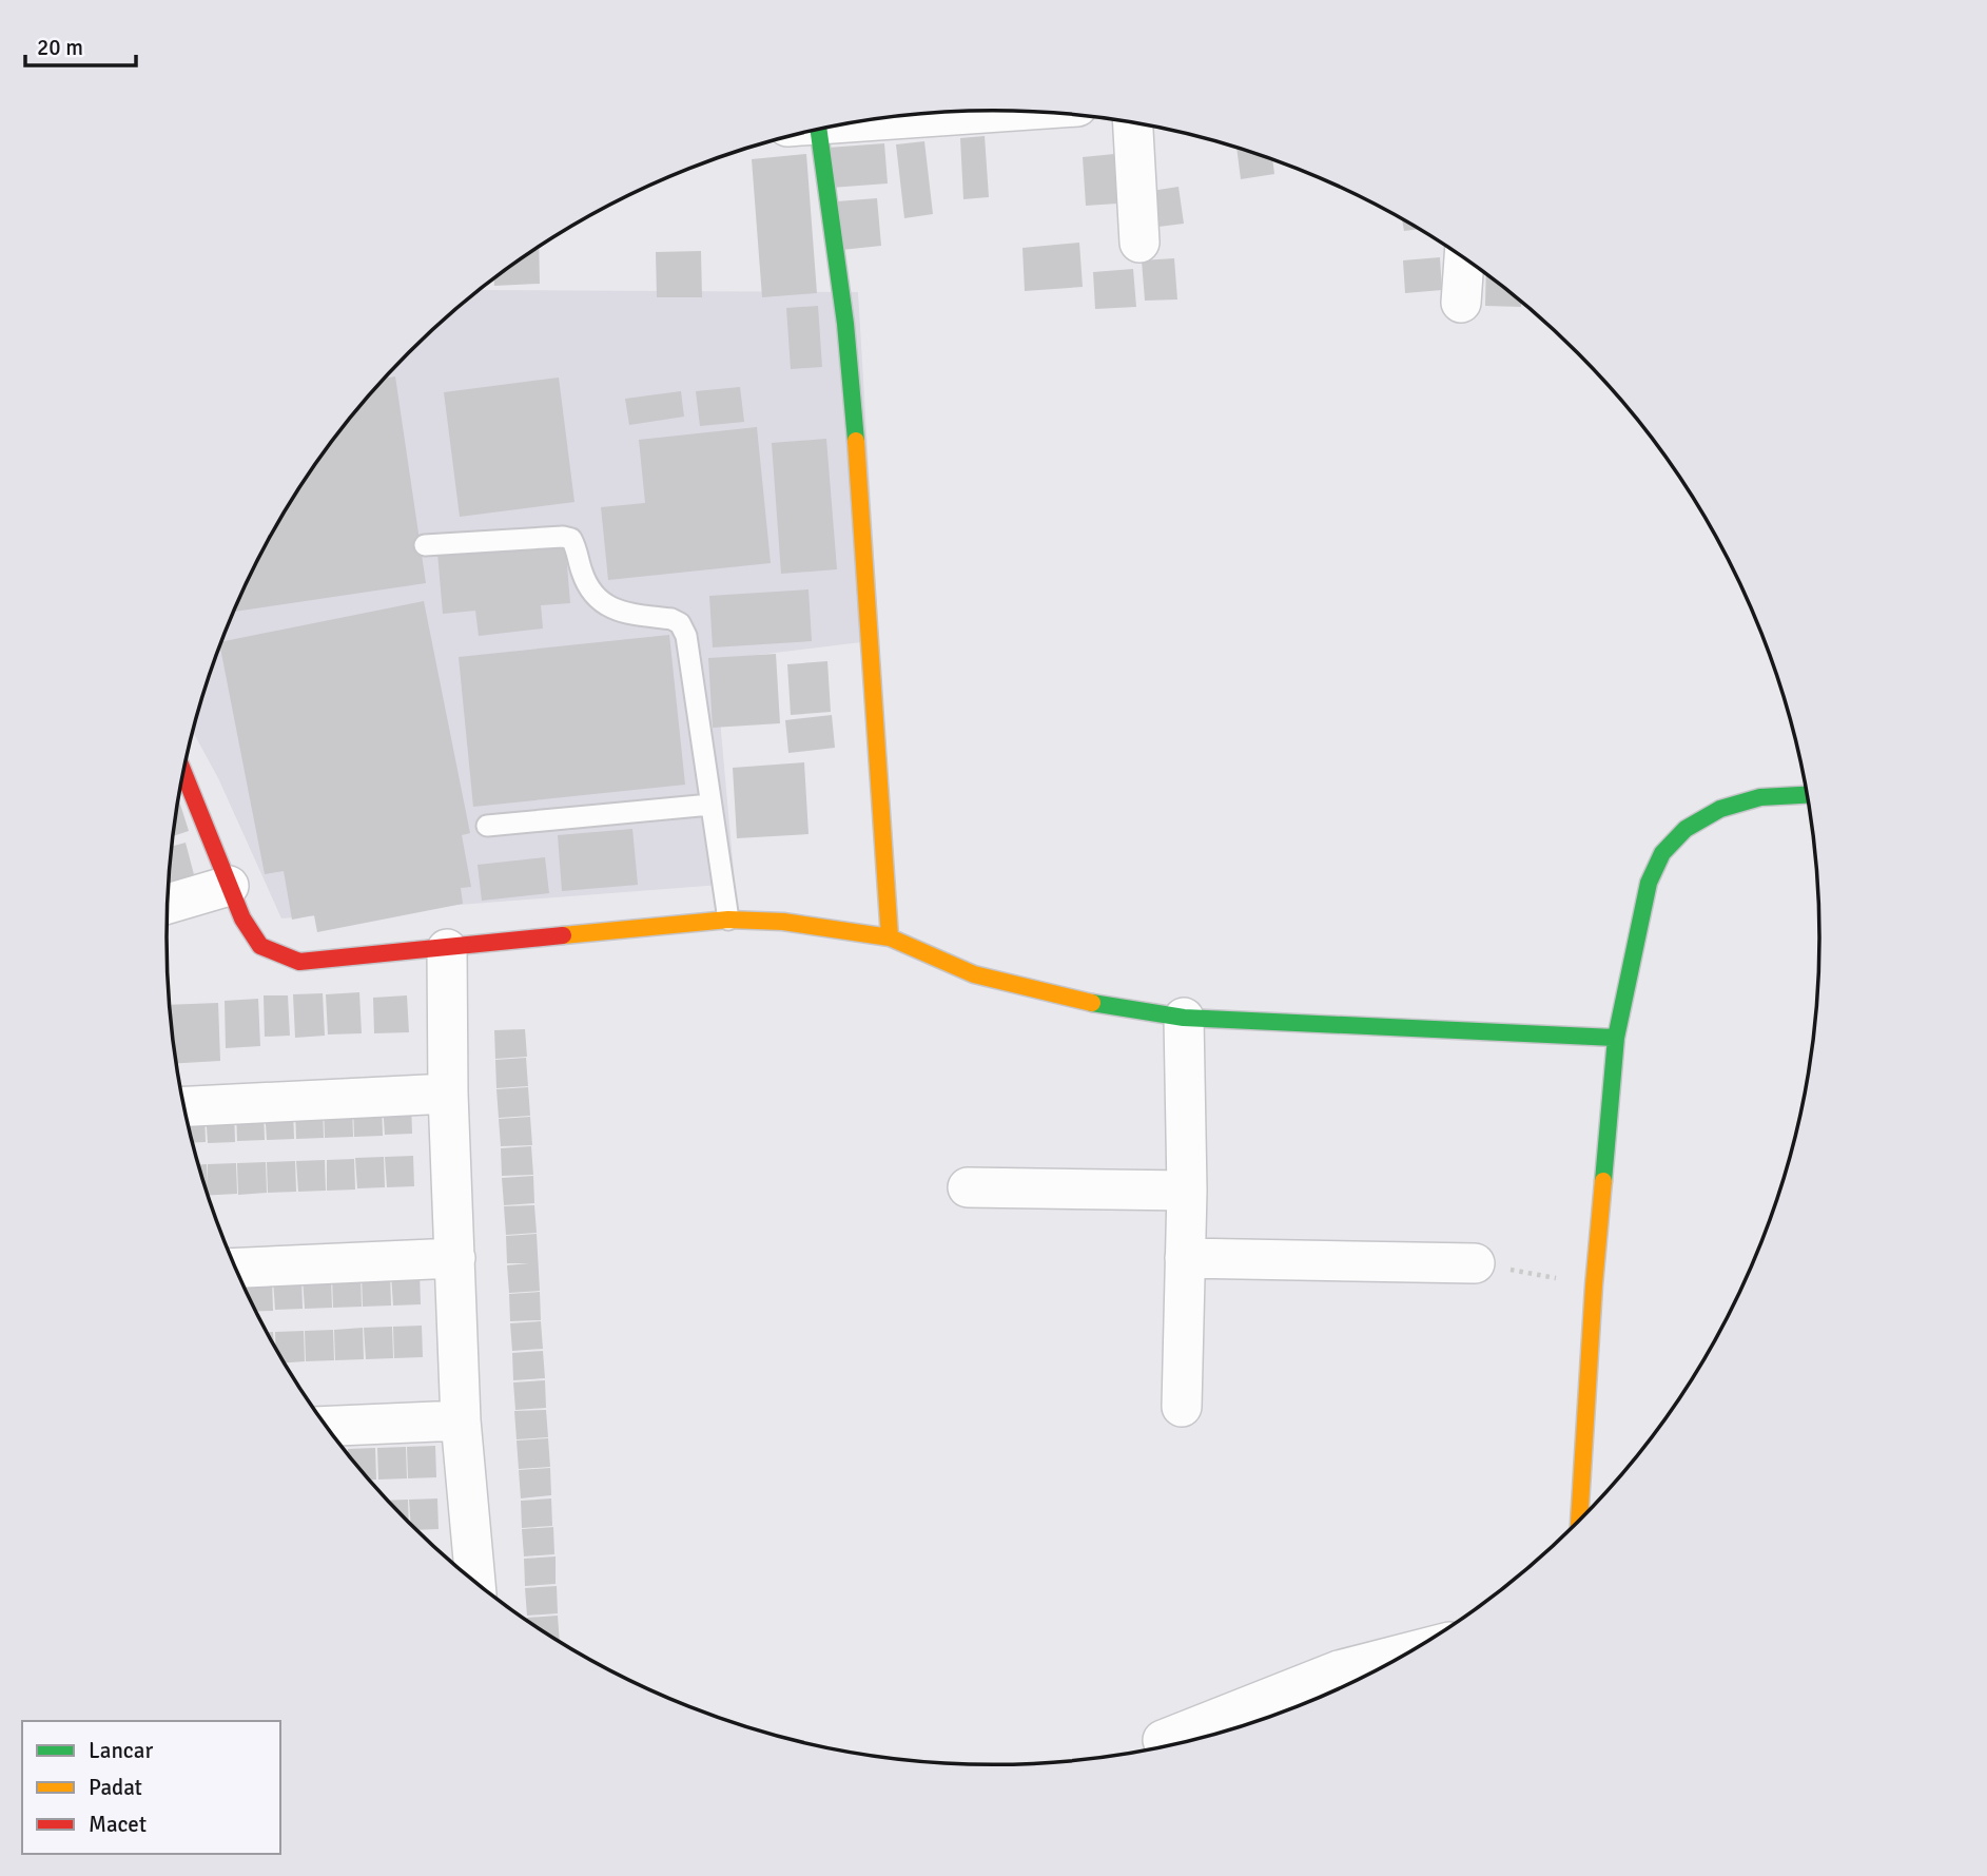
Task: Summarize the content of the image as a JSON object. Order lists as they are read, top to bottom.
{
  "legend": ["Lancar", "Padat", "Macet"],
  "scale_bar": "20 m"
}
